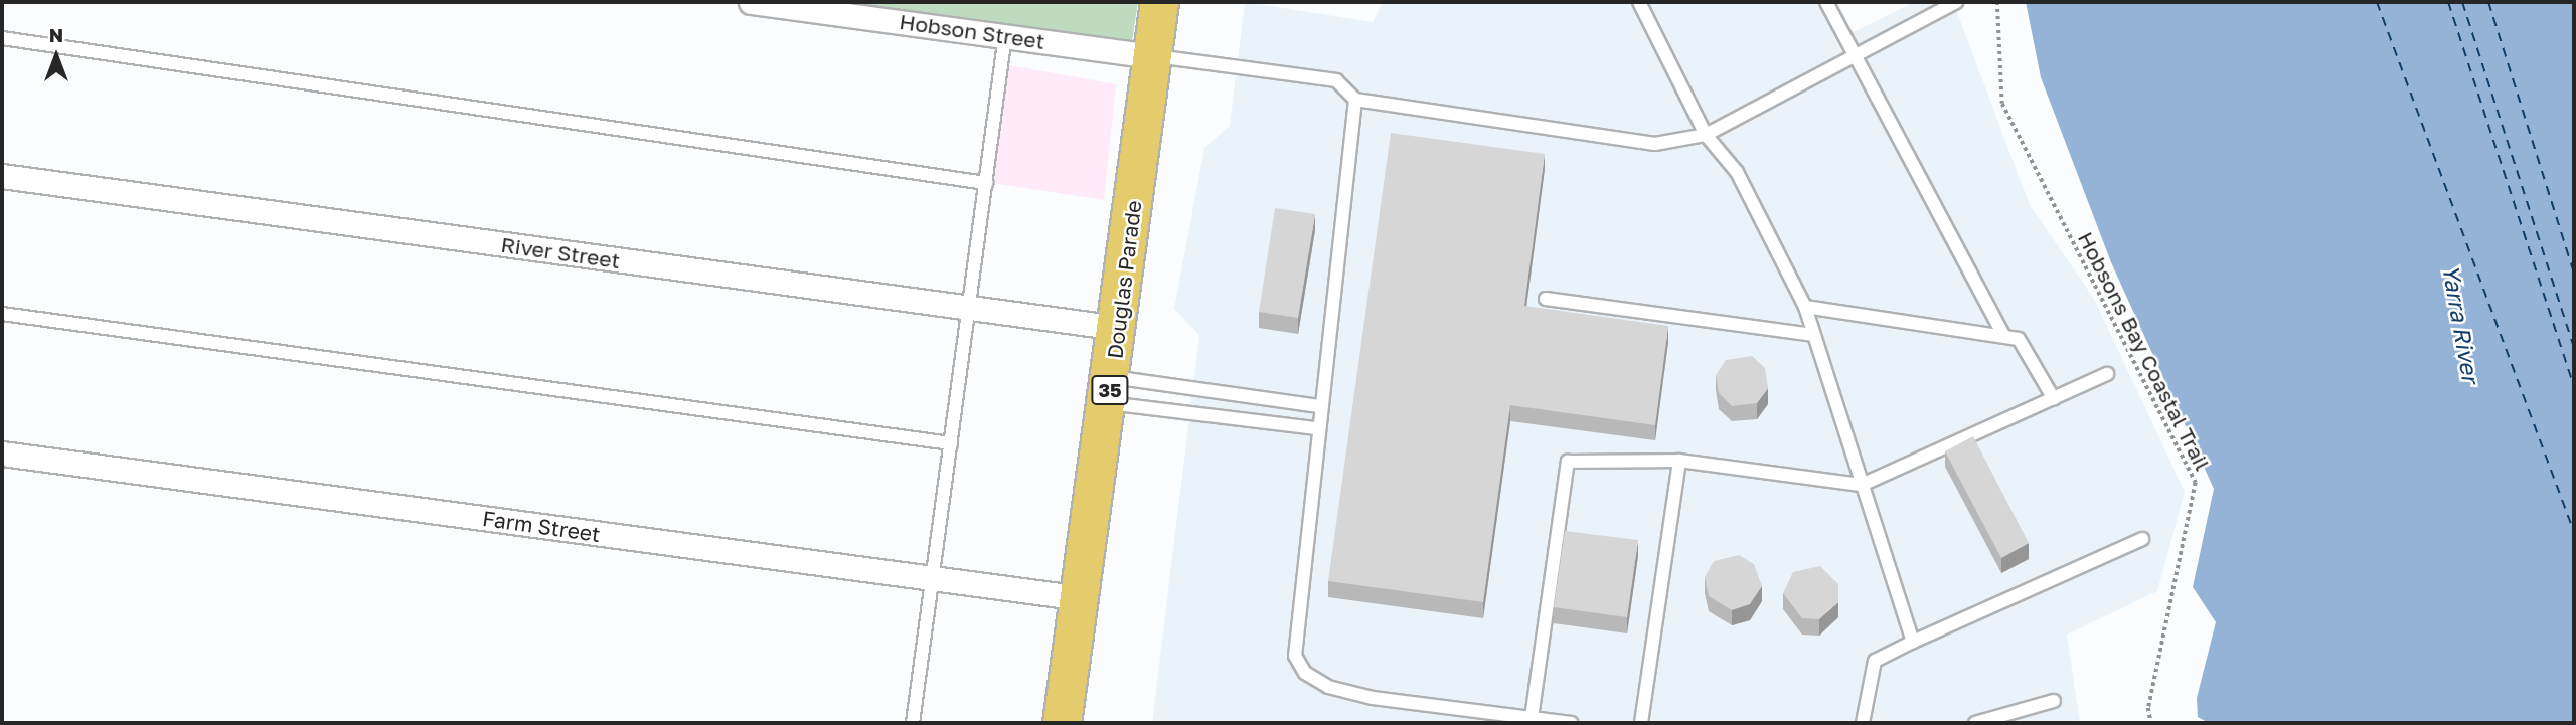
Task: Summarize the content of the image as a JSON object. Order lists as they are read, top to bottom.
{
  "streets": {
    "main road": ["Douglas Parade", "35"],
    "street": ["Hobson Street", "River Street", "Farm Street"],
    "path": ["Hobsons Bay Coastal Trail"]
  },
  "crossings": [
    ["Hobson Street", "Douglas Parade"],
    ["River Street", "Douglas Parade"],
    ["Douglas Parade", "Farm Street"]
  ],
  "water": ["Yarra River"],
  "north": "top"
}
